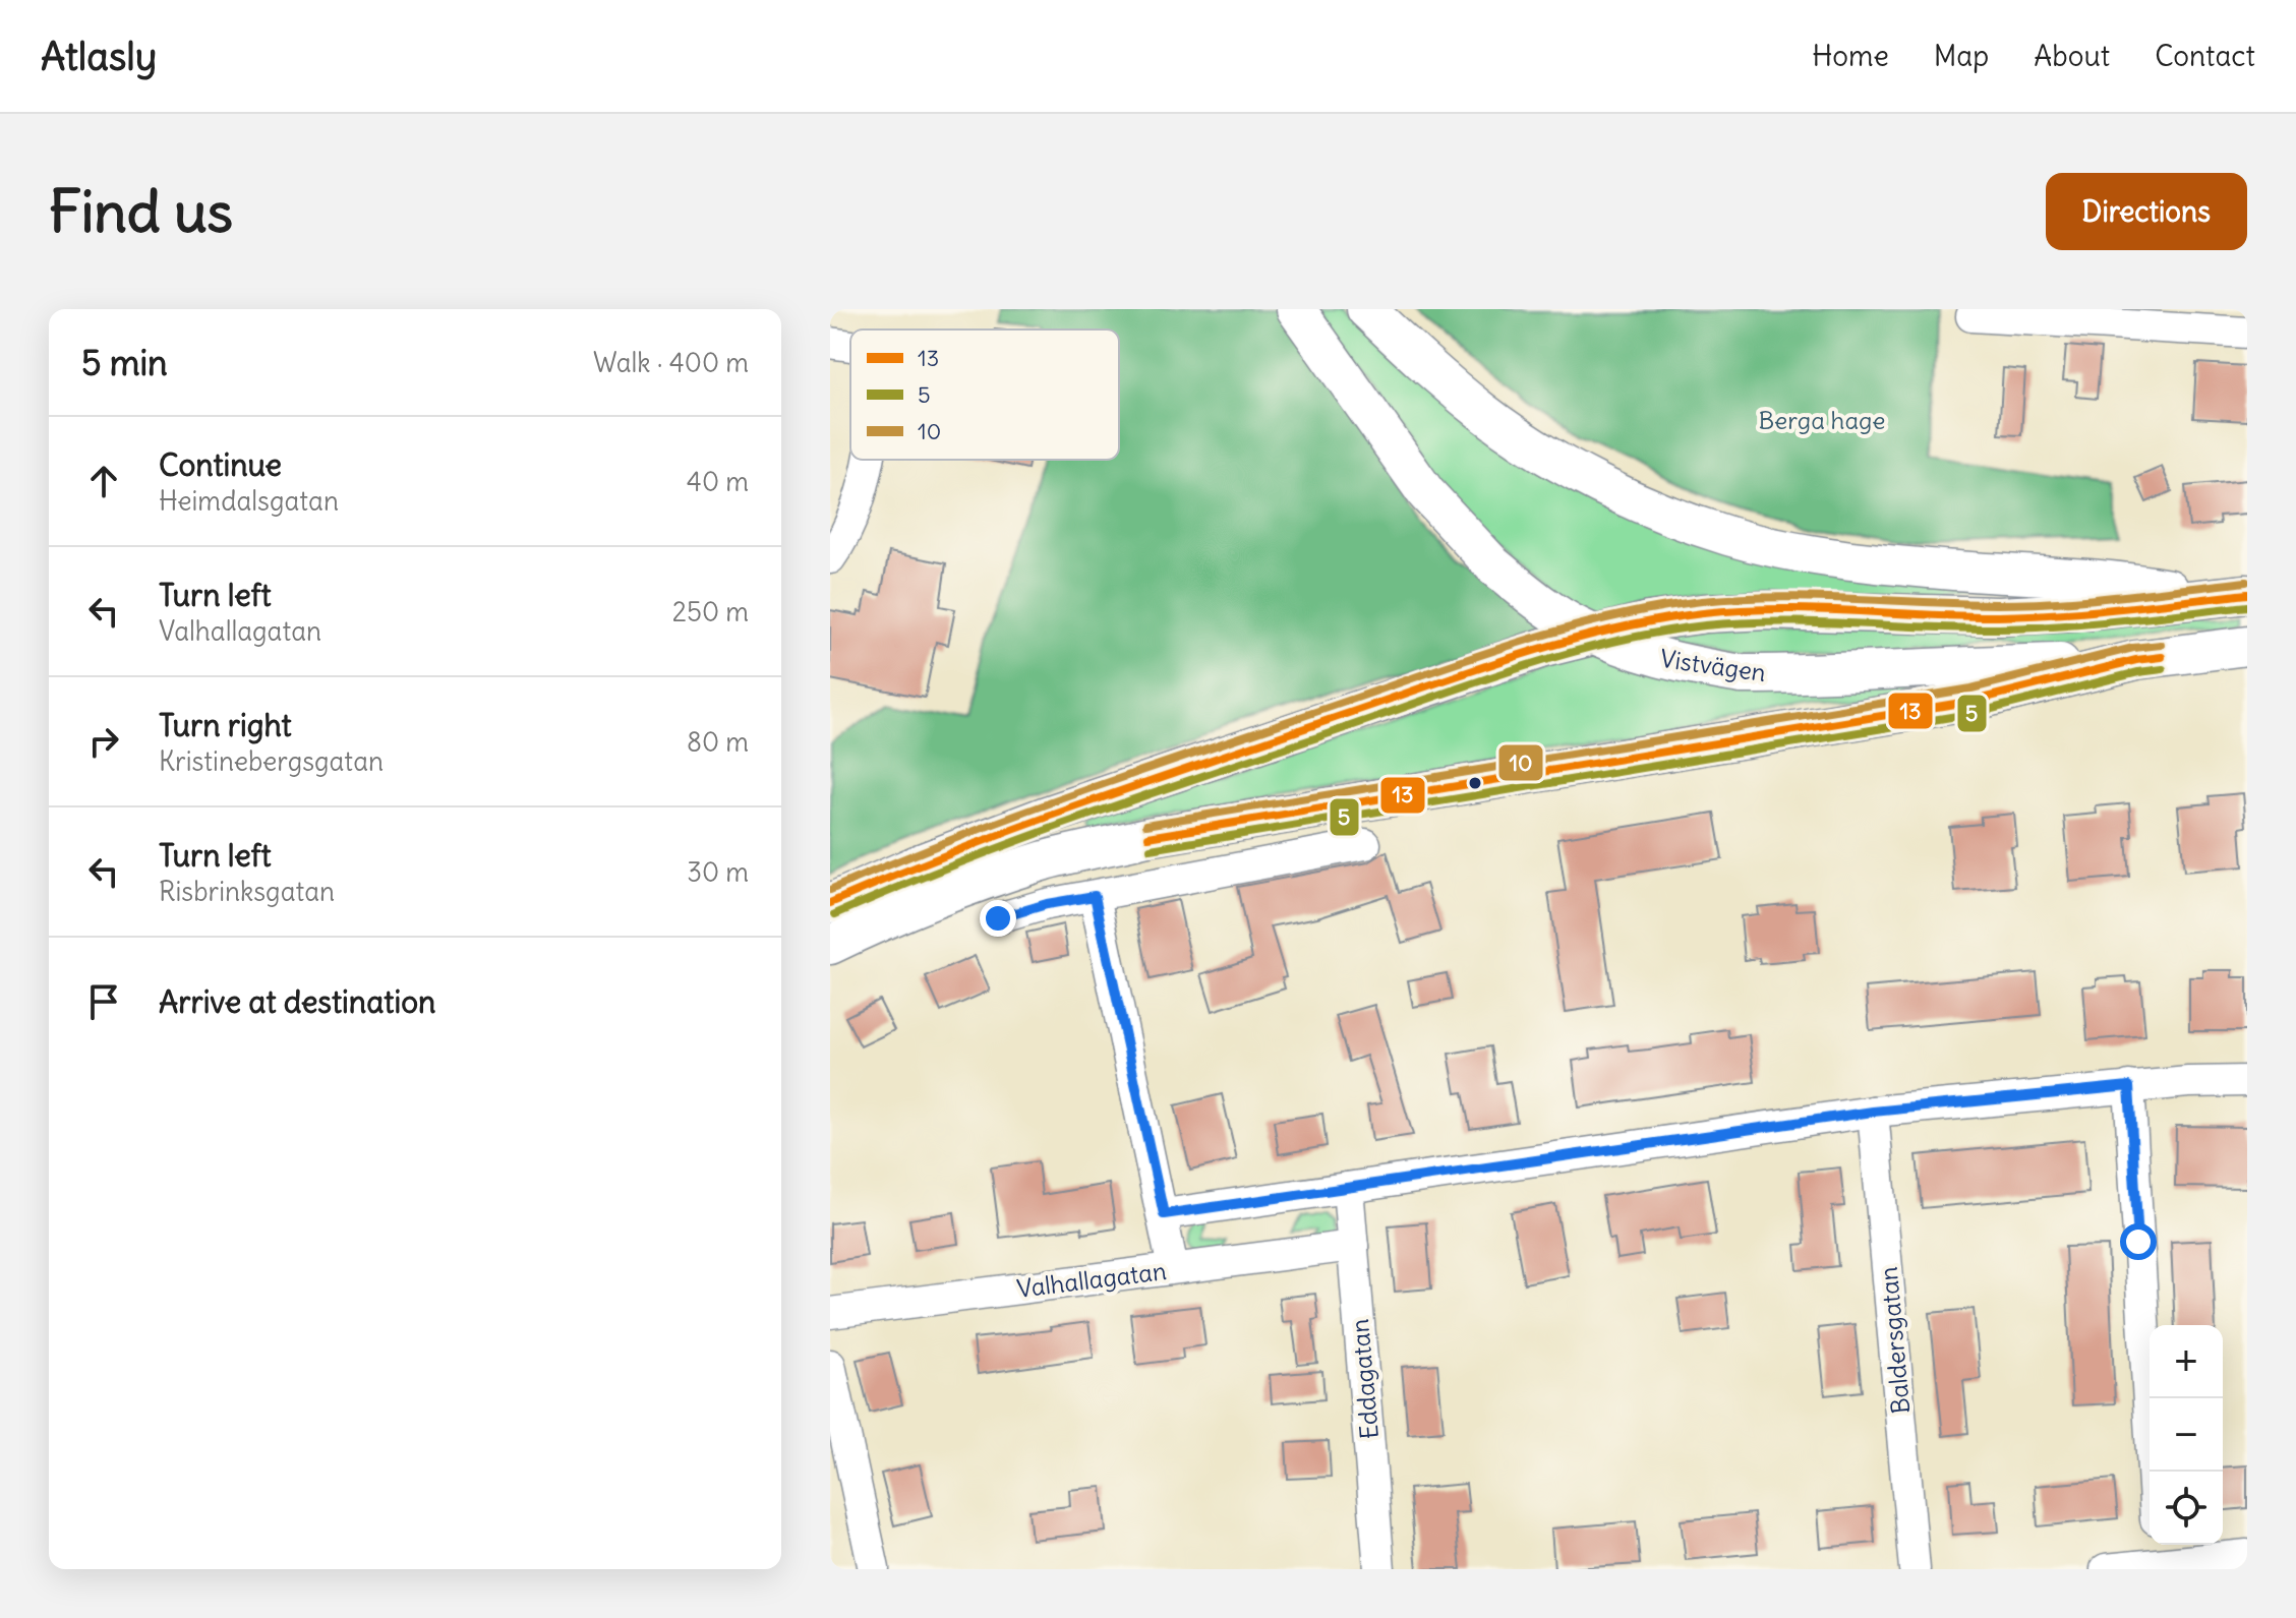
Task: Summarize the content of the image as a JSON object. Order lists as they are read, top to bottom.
{
  "streets": {
    "main road": ["Vistvägen"],
    "street": ["Valhallagatan", "Baldersgatan", "Eddagatan"]
  },
  "crossings": [
    ["Valhallagatan", "Eddagatan"]
  ],
  "parks": ["Berga hage"],
  "lines": ["transit line 10", "transit line 13", "transit line 5"],
  "legend": ["13", "5", "10"],
  "page": {
    "header": "Atlasly",
    "nav": [
      "Home",
      "Map",
      "About",
      "Contact"
    ],
    "buttons": "Directions",
    "title": "Find us",
    "heading": ["5 min", "Walk · 400 m"],
    "list": [
      ["Continue", "Heimdalsgatan", "40 m"],
      ["Turn left", "Valhallagatan", "250 m"],
      ["Turn right", "Kristinebergsgatan", "80 m"],
      ["Turn left", "Risbrinksgatan", "30 m"],
      "Arrive at destination"
    ],
    "map_buttons": ["+", "−"]
  }
}
